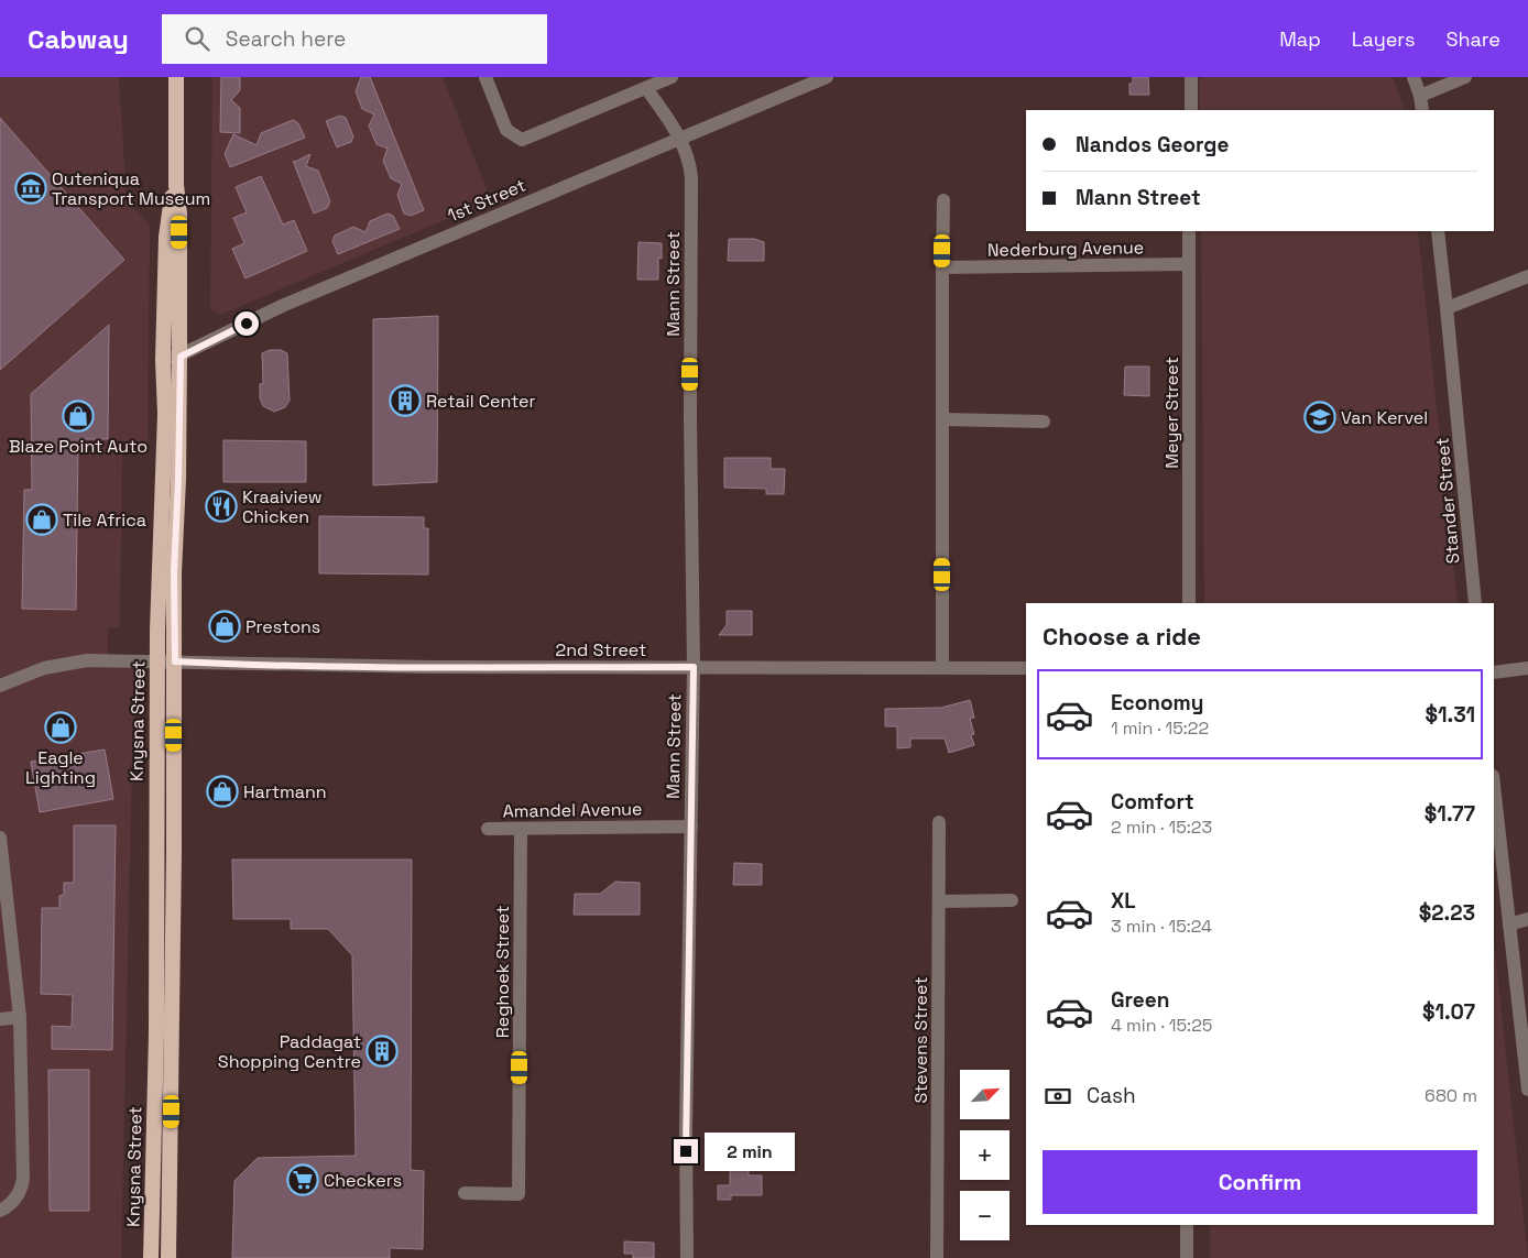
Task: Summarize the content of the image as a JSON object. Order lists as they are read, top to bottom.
{
  "streets": {
    "highway": ["Knysna Street"],
    "street": [
      "1st Street",
      "Nederburg Avenue",
      "Mann Street",
      "Meyer Street",
      "Stander Street",
      "2nd Street",
      "Amandel Avenue",
      "Reghoek Street",
      "Stevens Street"
    ]
  },
  "crossings": [
    ["1st Street", "Mann Street"],
    ["1st Street", "Knysna Street"],
    ["Nederburg Avenue", "Meyer Street"],
    ["Mann Street", "2nd Street"],
    ["Mann Street", "Amandel Avenue"],
    ["2nd Street", "Knysna Street"],
    ["Amandel Avenue", "Reghoek Street"]
  ],
  "places": {
    "museum": ["Outeniqua Transport Museum"],
    "building": ["Retail Center", "Paddagat Shopping Centre"],
    "shop": [
      "Blaze Point Auto",
      "Tile Africa",
      "Prestons",
      "Eagle Lighting",
      "Hartmann"
    ],
    "school or university": ["Van Kervel"],
    "restaurant": ["Kraaiview Chicken"],
    "supermarket": ["Checkers"]
  },
  "north": "top right",
  "page": {
    "header": "Cabway",
    "search": "Search here",
    "nav": ["Map", "Layers", "Share"],
    "banner": ["Nandos George", "Mann Street"],
    "heading": "Choose a ride",
    "list": [
      {
        "name": "Economy",
        "note": "1 min · 15:22",
        "value": "$1.31"
      },
      {
        "name": "Comfort",
        "note": "2 min · 15:23",
        "value": "$1.77"
      },
      {
        "name": "XL",
        "note": "3 min · 15:24",
        "value": "$2.23"
      },
      {
        "name": "Green",
        "note": "4 min · 15:25",
        "value": "$1.07"
      }
    ],
    "pay": ["Cash", "680 m"],
    "map_buttons": ["+", "−"],
    "bubble": "2 min",
    "buttons": "Confirm"
  }
}
